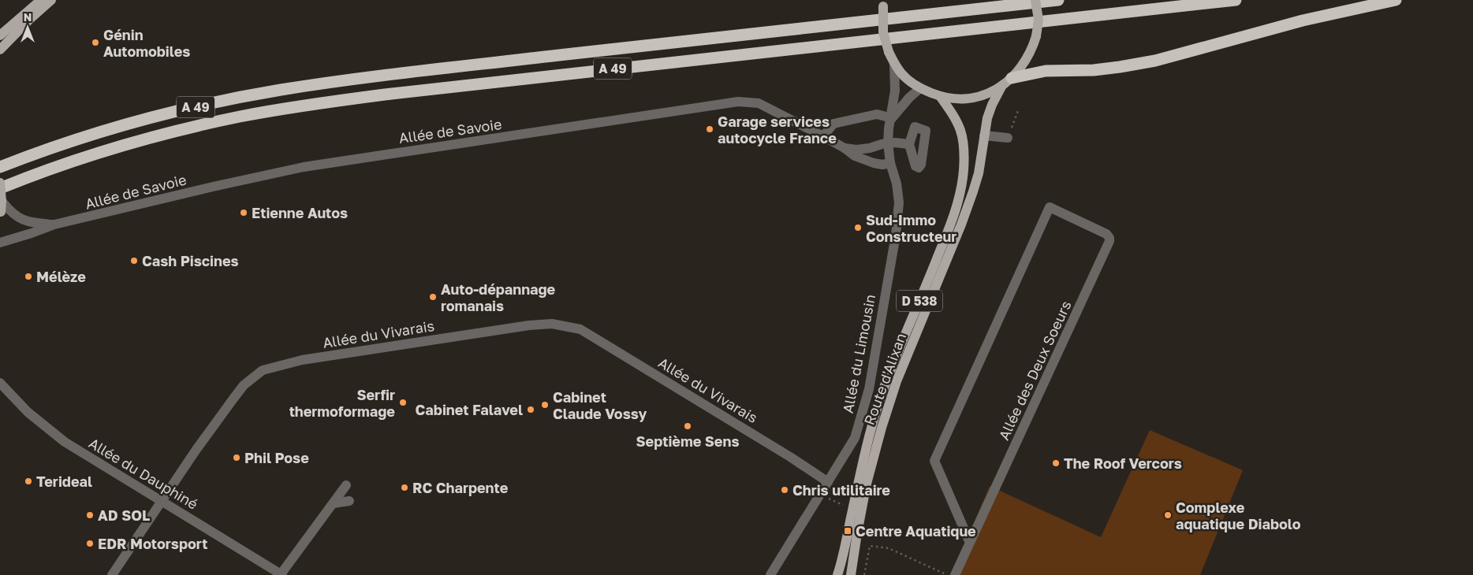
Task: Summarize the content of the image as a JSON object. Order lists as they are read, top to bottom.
{
  "streets": {
    "highway": ["A 49"],
    "main road": ["D 538", "Route d'Alixan"],
    "street": [
      "Allée de Savoie",
      "Allée du Vivarais",
      "Allée du Limousin",
      "Allée des Deux Soeurs",
      "Allée du Dauphiné"
    ]
  },
  "crossings": [
    ["Allée de Savoie", "Allée du Limousin"],
    ["Allée du Vivarais", "Allée du Limousin"],
    ["Allée du Vivarais", "Allée du Dauphiné"]
  ],
  "places": {
    "other": [
      "Génin Automobiles",
      "Garage services autocycle France",
      "Etienne Autos",
      "Sud-Immo Constructeur",
      "Cash Piscines",
      "Mélèze",
      "Auto-dépannage romanais",
      "Serfir thermoformage",
      "Cabinet Claude Vossy",
      "Cabinet Falavel",
      "Septième Sens",
      "Phil Pose",
      "The Roof Vercors",
      "Terideal",
      "RC Charpente",
      "Chris utilitaire",
      "AD SOL",
      "Complexe aquatique Diabolo",
      "EDR Motorsport"
    ],
    "transit": ["Centre Aquatique"]
  },
  "north": "top"
}
